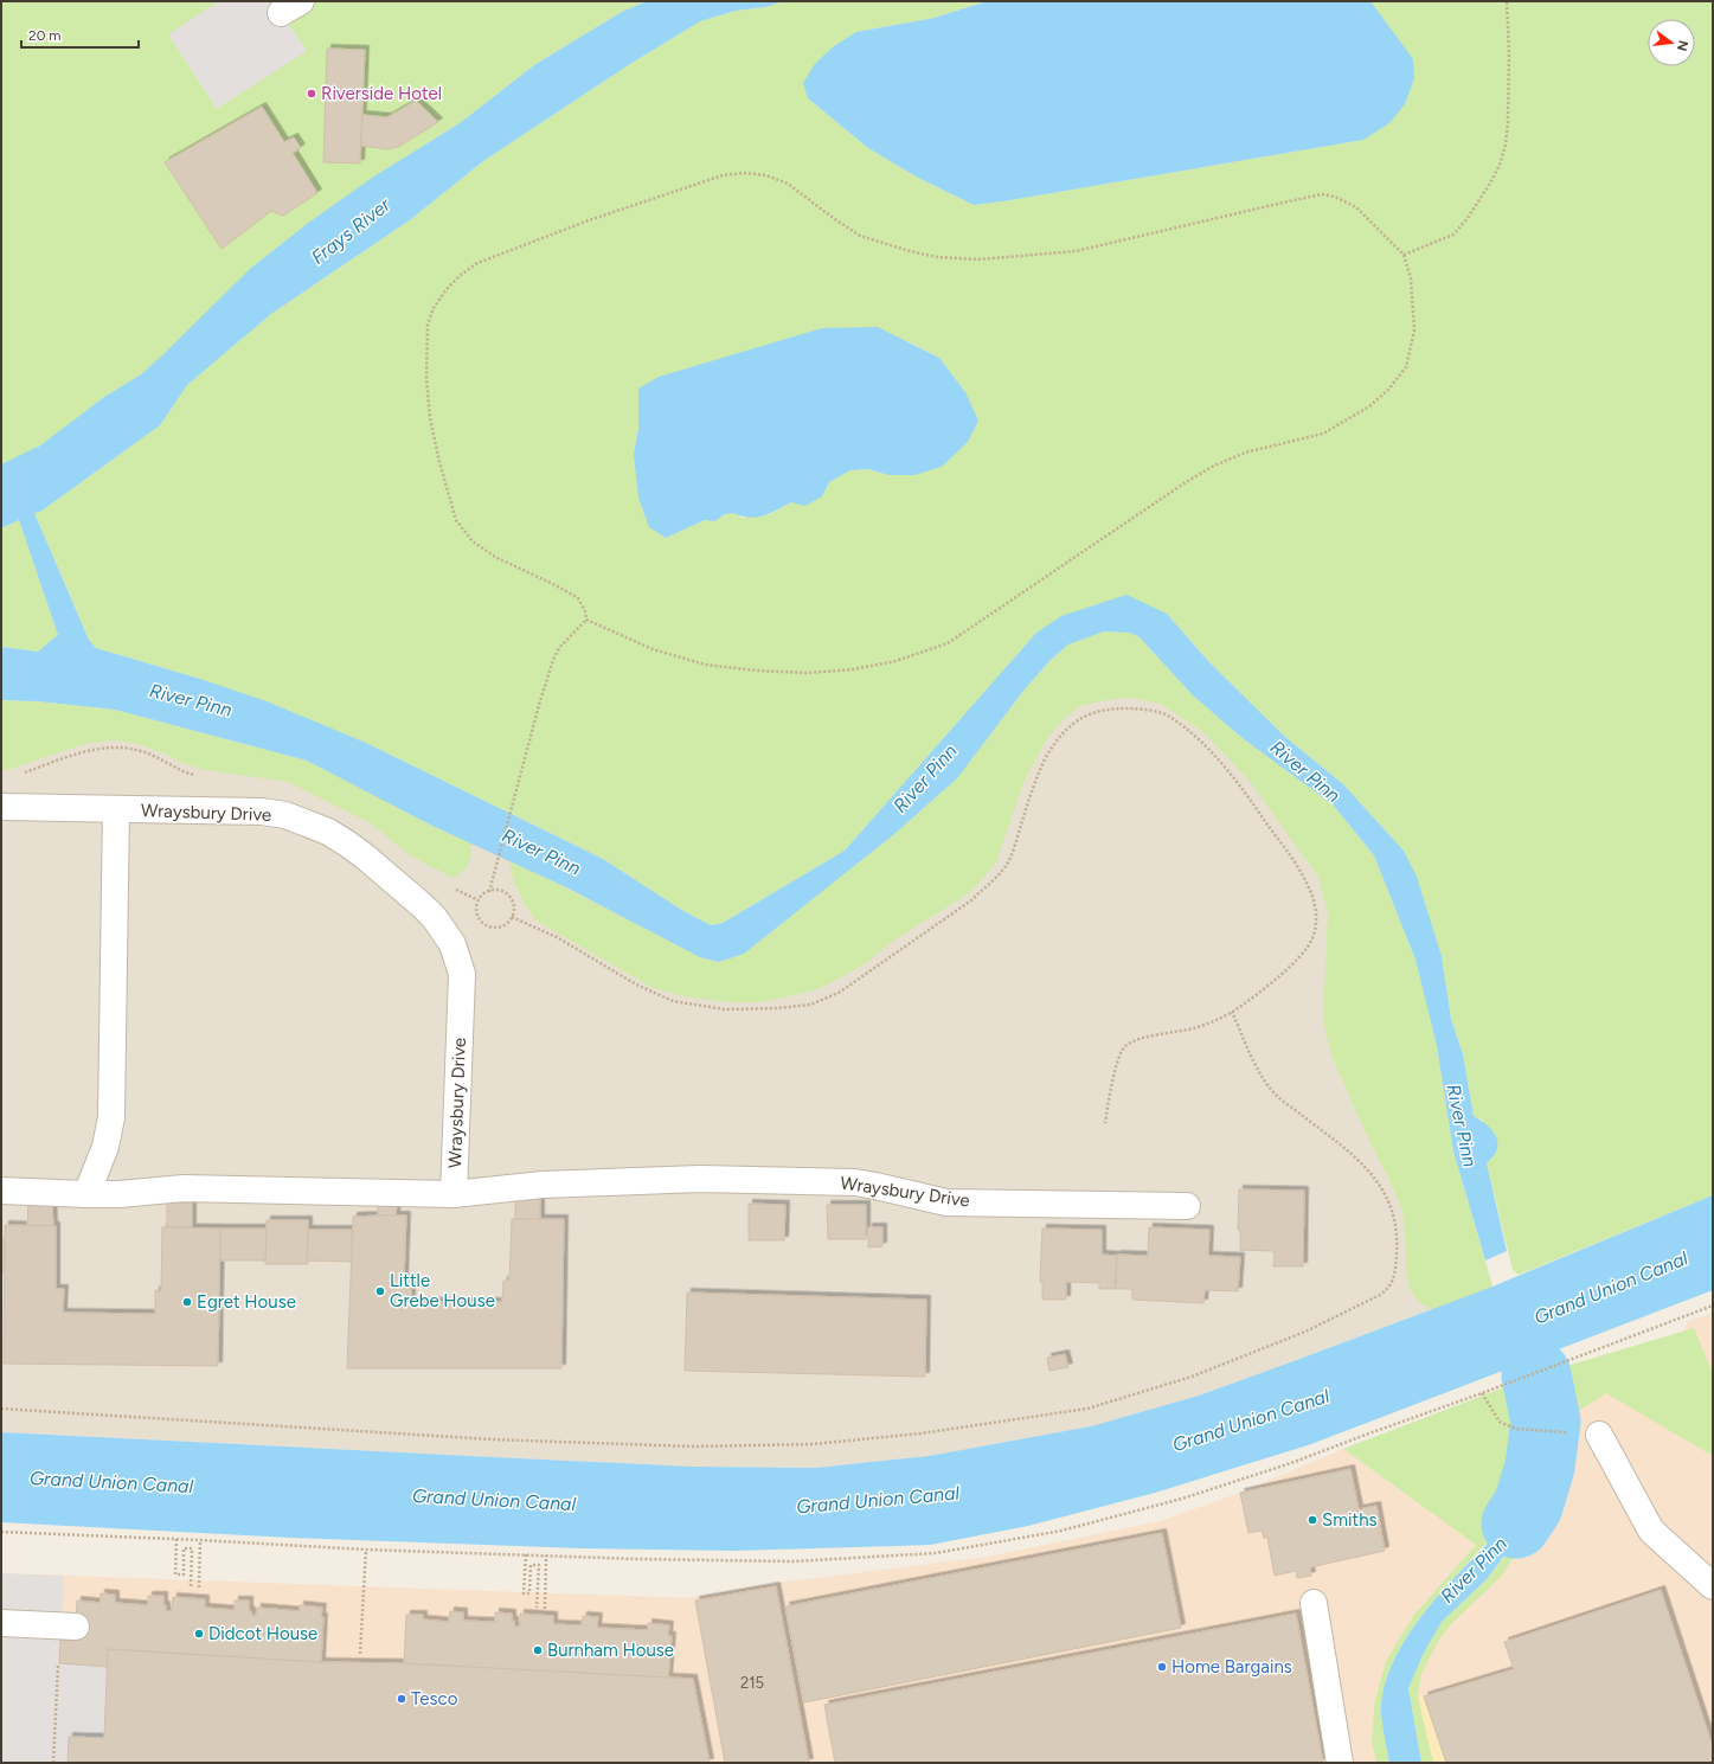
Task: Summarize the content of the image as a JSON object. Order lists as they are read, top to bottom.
{
  "streets": {
    "street": ["Wraysbury Drive"]
  },
  "water": ["Frays River", "River Pinn", "Grand Union Canal"],
  "places": [
    "Riverside Hotel",
    "Little Grebe House",
    "Egret House",
    "Smiths",
    "Didcot House",
    "Burnham House",
    "Home Bargains",
    "Tesco"
  ],
  "house_numbers": ["215"],
  "scale_bar": "20 m",
  "north": "right"
}
